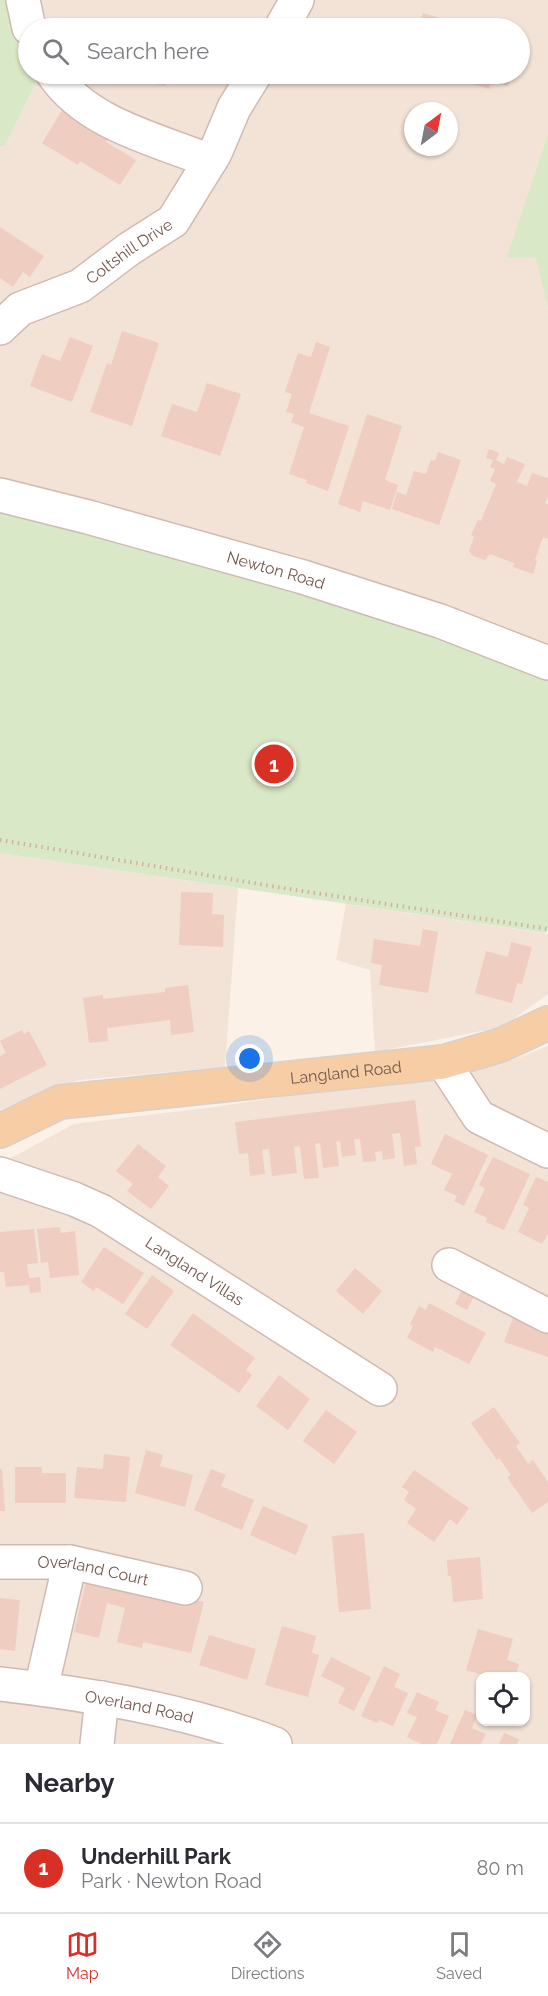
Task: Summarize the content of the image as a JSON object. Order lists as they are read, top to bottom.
{
  "streets": {
    "main road": ["Langland Road"],
    "street": [
      "Coltshill Drive",
      "Newton Road",
      "Langland Villas",
      "Overland Court",
      "Overland Road"
    ]
  },
  "north": "top right",
  "page": {
    "search": "Search here",
    "pins": "1",
    "heading": "Nearby",
    "list": [
      {
        "mark": "1",
        "name": "Underhill Park",
        "note": "Park · Newton Road",
        "value": "80 m"
      }
    ],
    "nav": ["Map", "Directions", "Saved"]
  }
}
